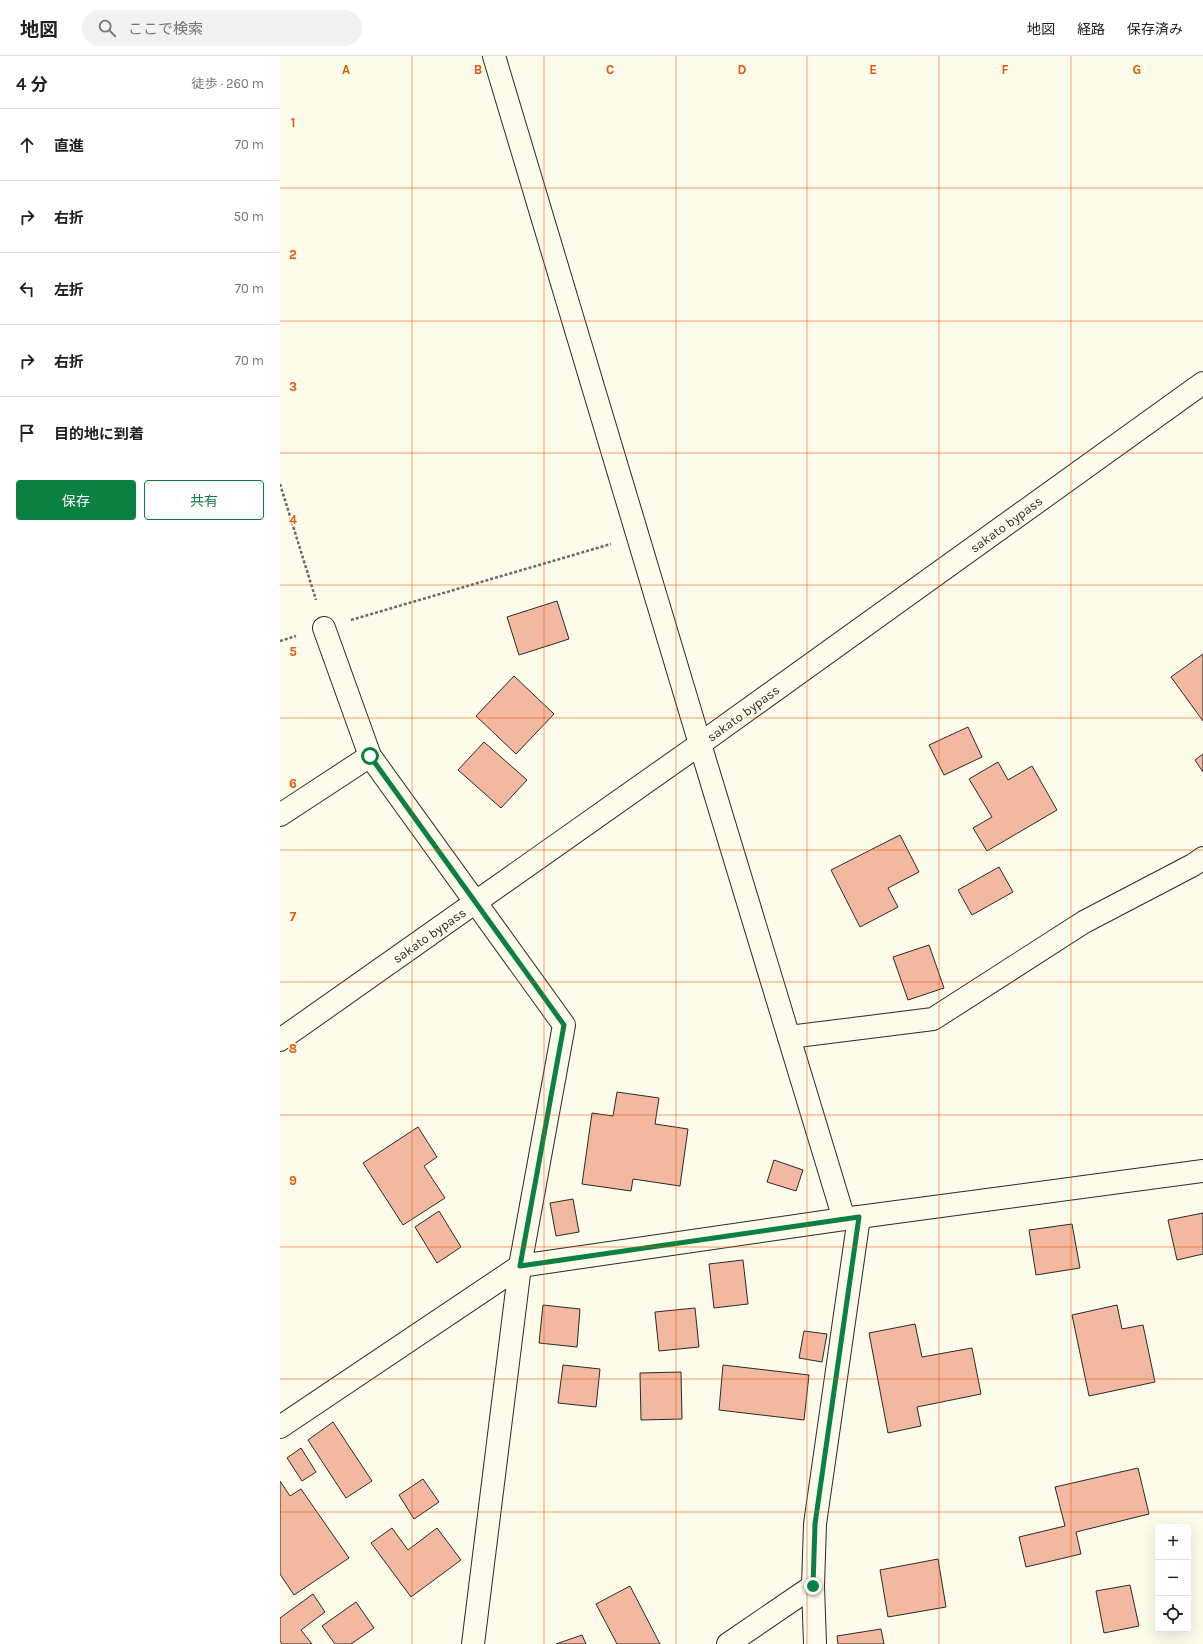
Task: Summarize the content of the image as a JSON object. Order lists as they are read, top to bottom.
{
  "streets": {
    "main road": ["sakato bypass"]
  },
  "page": {
    "header": "地図",
    "search": "ここで検索",
    "nav": ["地図", "経路", "保存済み"],
    "heading": ["4 分", "徒歩 · 260 m"],
    "list": [
      ["直進", "70 m"],
      ["右折", "50 m"],
      ["左折", "70 m"],
      ["右折", "70 m"],
      "目的地に到着"
    ],
    "buttons": ["保存", "共有"],
    "map_buttons": ["+", "−"]
  },
  "grid": {
    "columns": [
      "A",
      "B",
      "C",
      "D",
      "E",
      "F",
      "G"
    ],
    "rows": [
      "1",
      "2",
      "3",
      "4",
      "5",
      "6",
      "7",
      "8",
      "9"
    ]
  }
}
